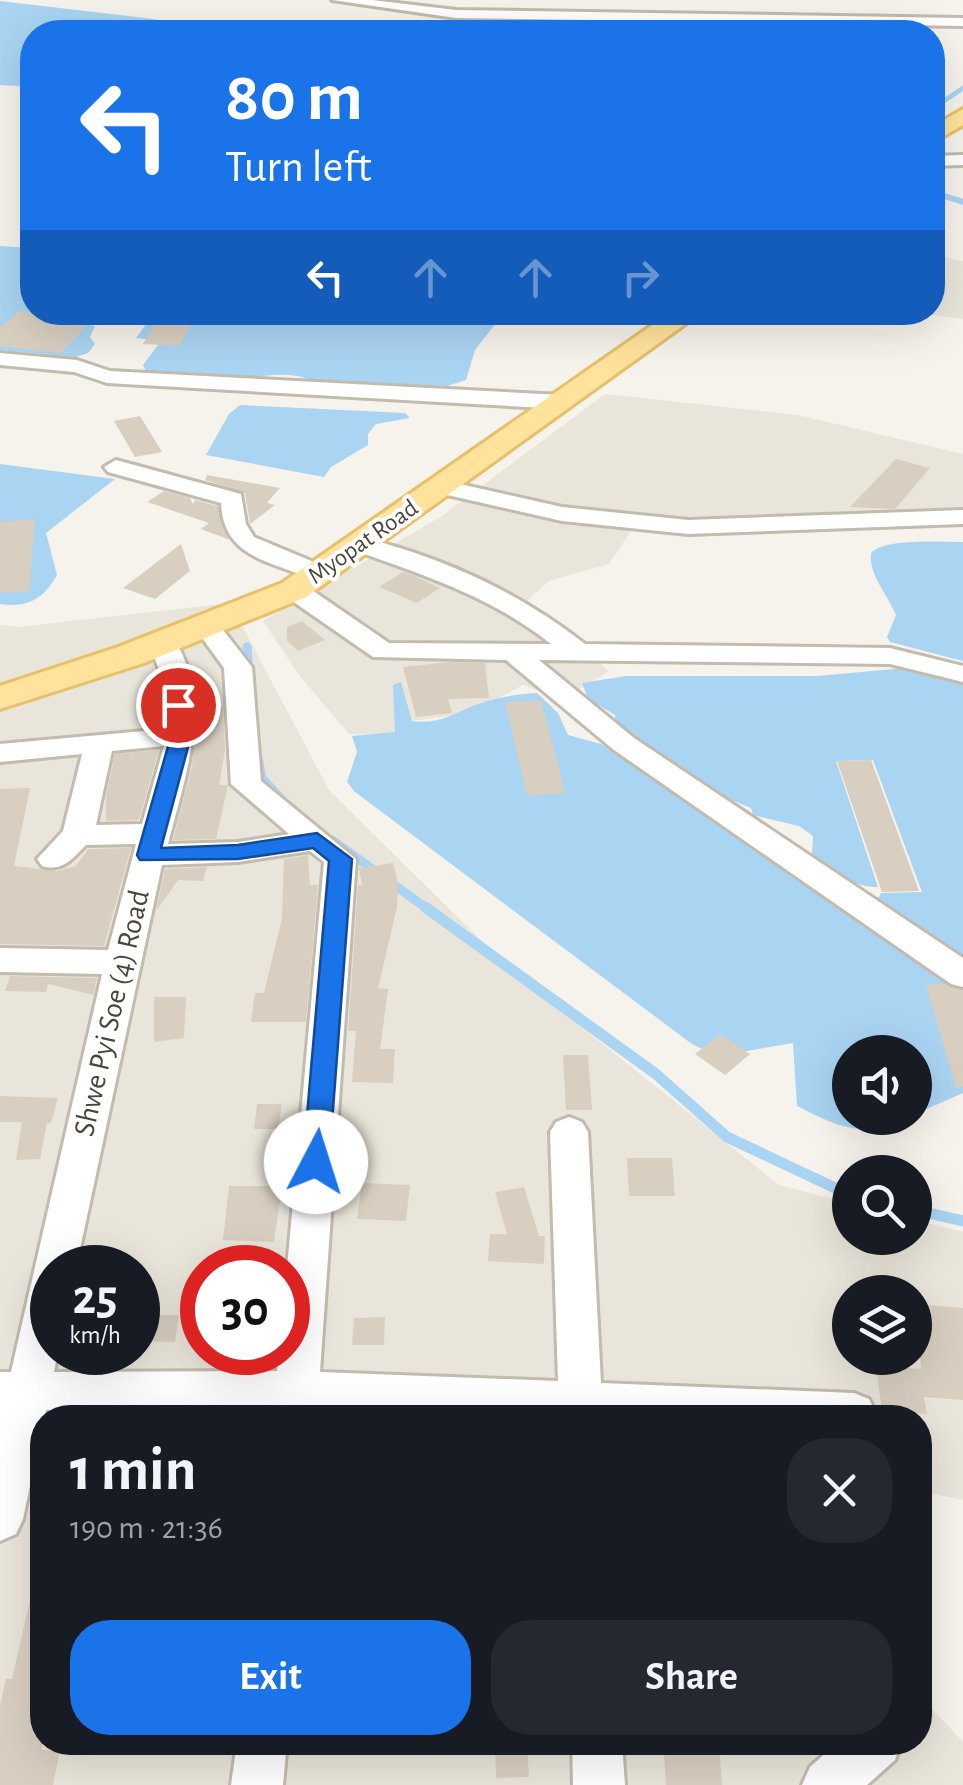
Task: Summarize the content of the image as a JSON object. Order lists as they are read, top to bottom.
{
  "streets": {
    "main road": ["Myopat Road"],
    "street": ["Shwe Pyi Soe (4) Road"]
  },
  "crossings": [
    ["Myopat Road", "Shwe Pyi Soe (4) Road"]
  ],
  "page": {
    "turn": ["80 m", "Turn left"],
    "speed": "25 km/h",
    "limit": "30",
    "heading": ["1 min", "190 m · 21:36"],
    "buttons": ["Exit", "Share"]
  }
}
